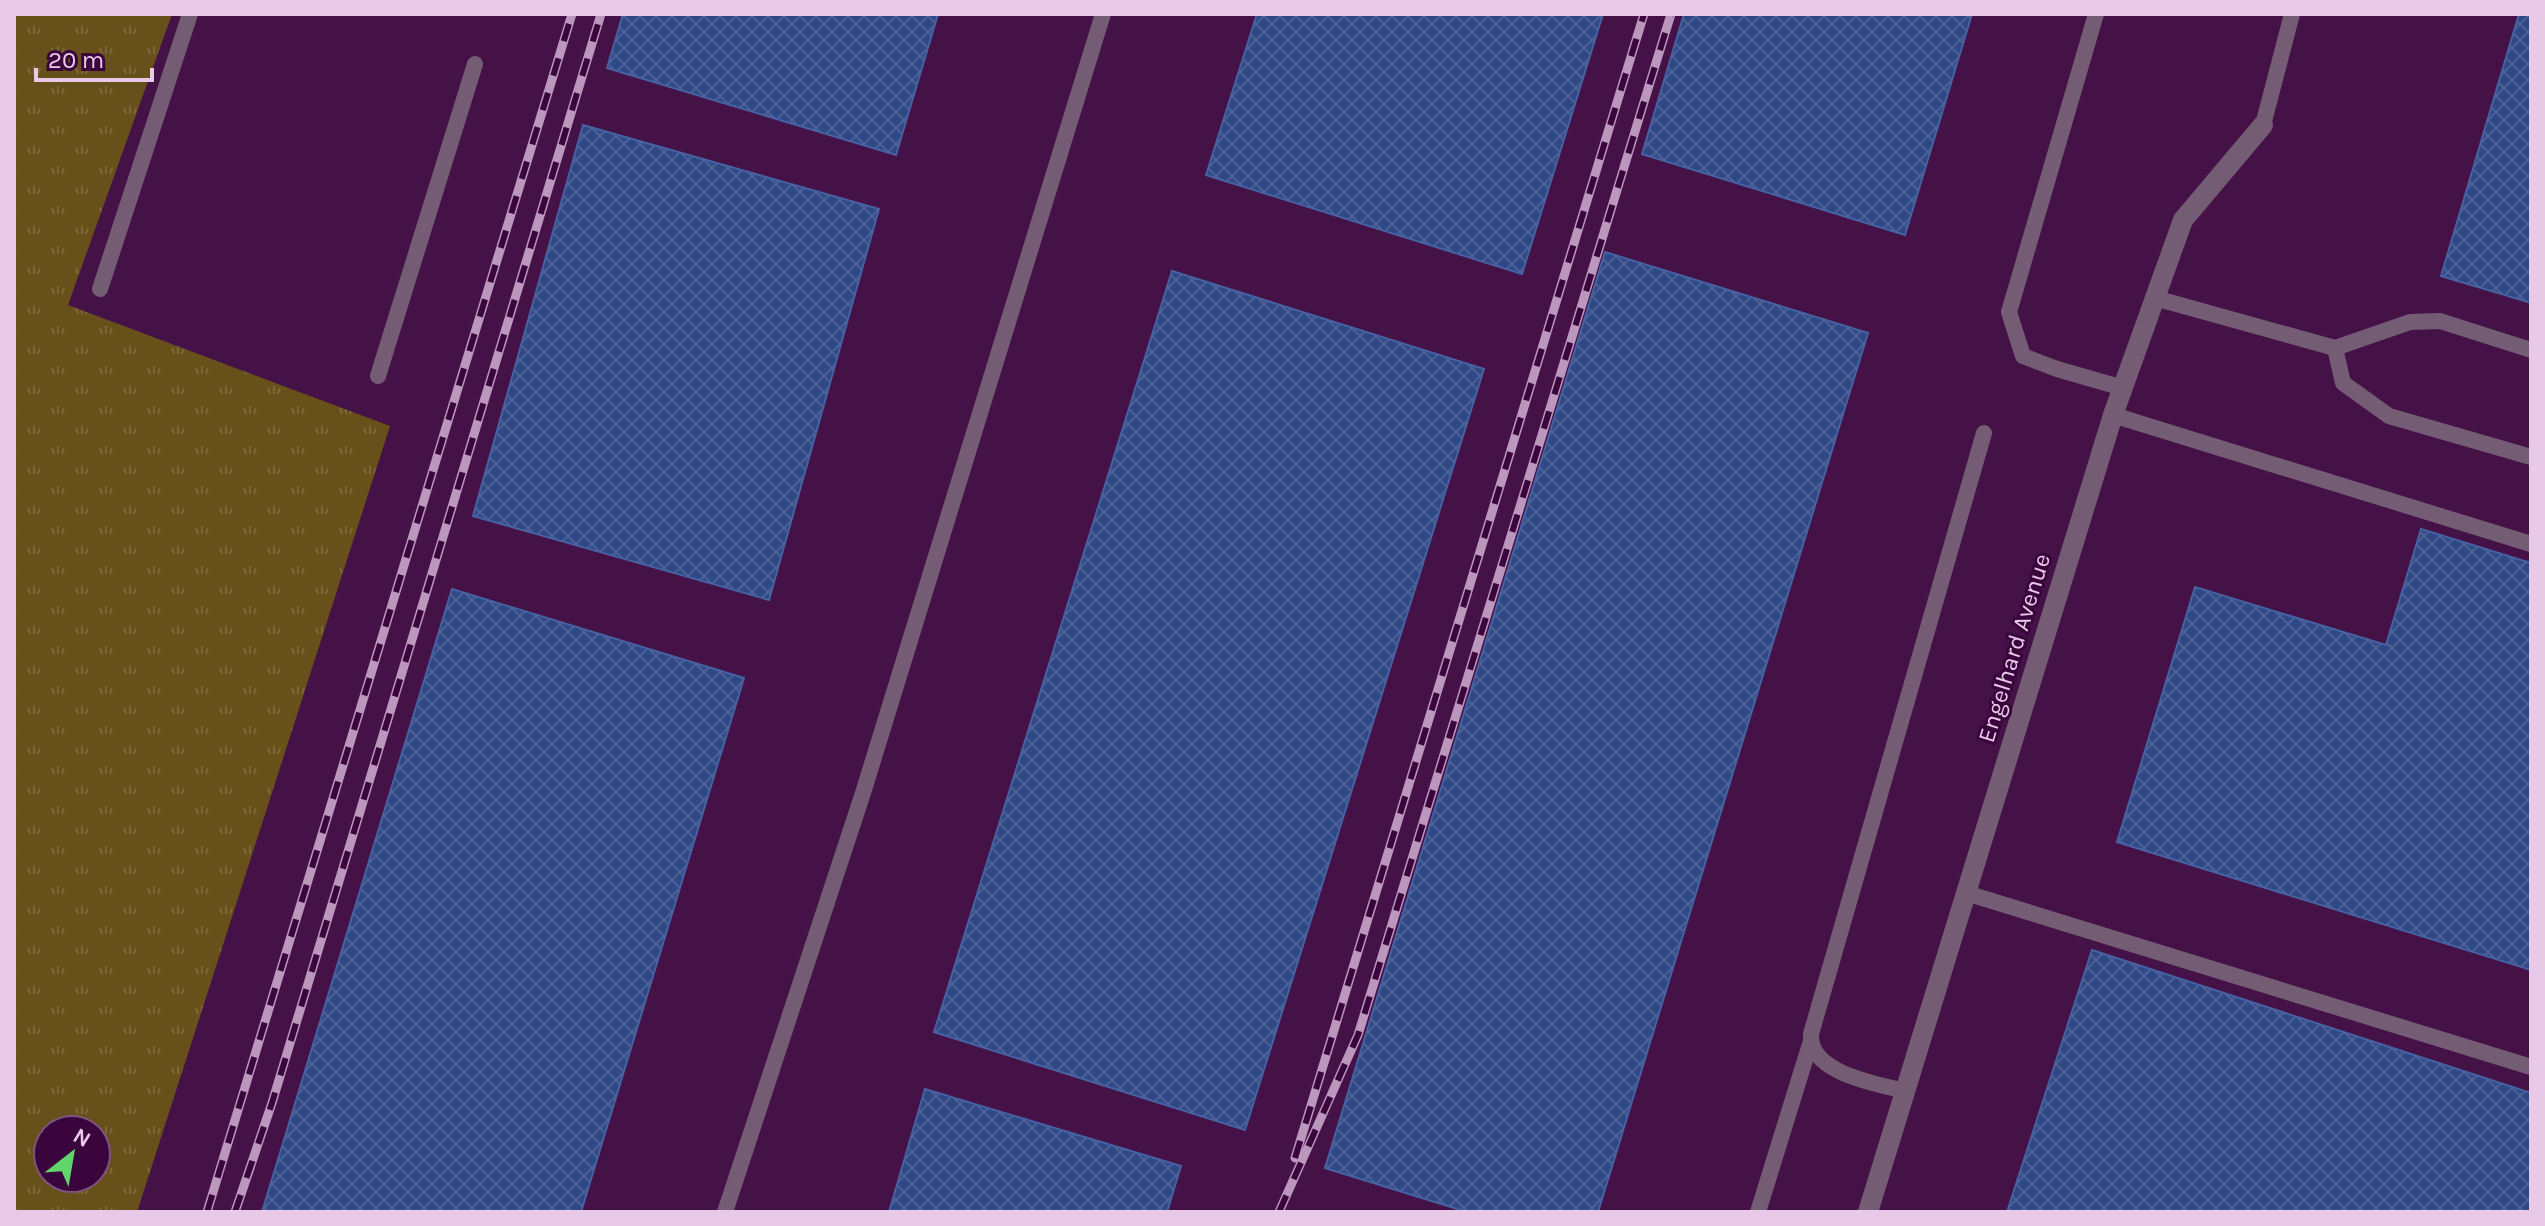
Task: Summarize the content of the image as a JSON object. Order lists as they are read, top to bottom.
{
  "streets": {
    "street": ["Engelhard Avenue"]
  },
  "scale_bar": "20 m",
  "north": "top right"
}
